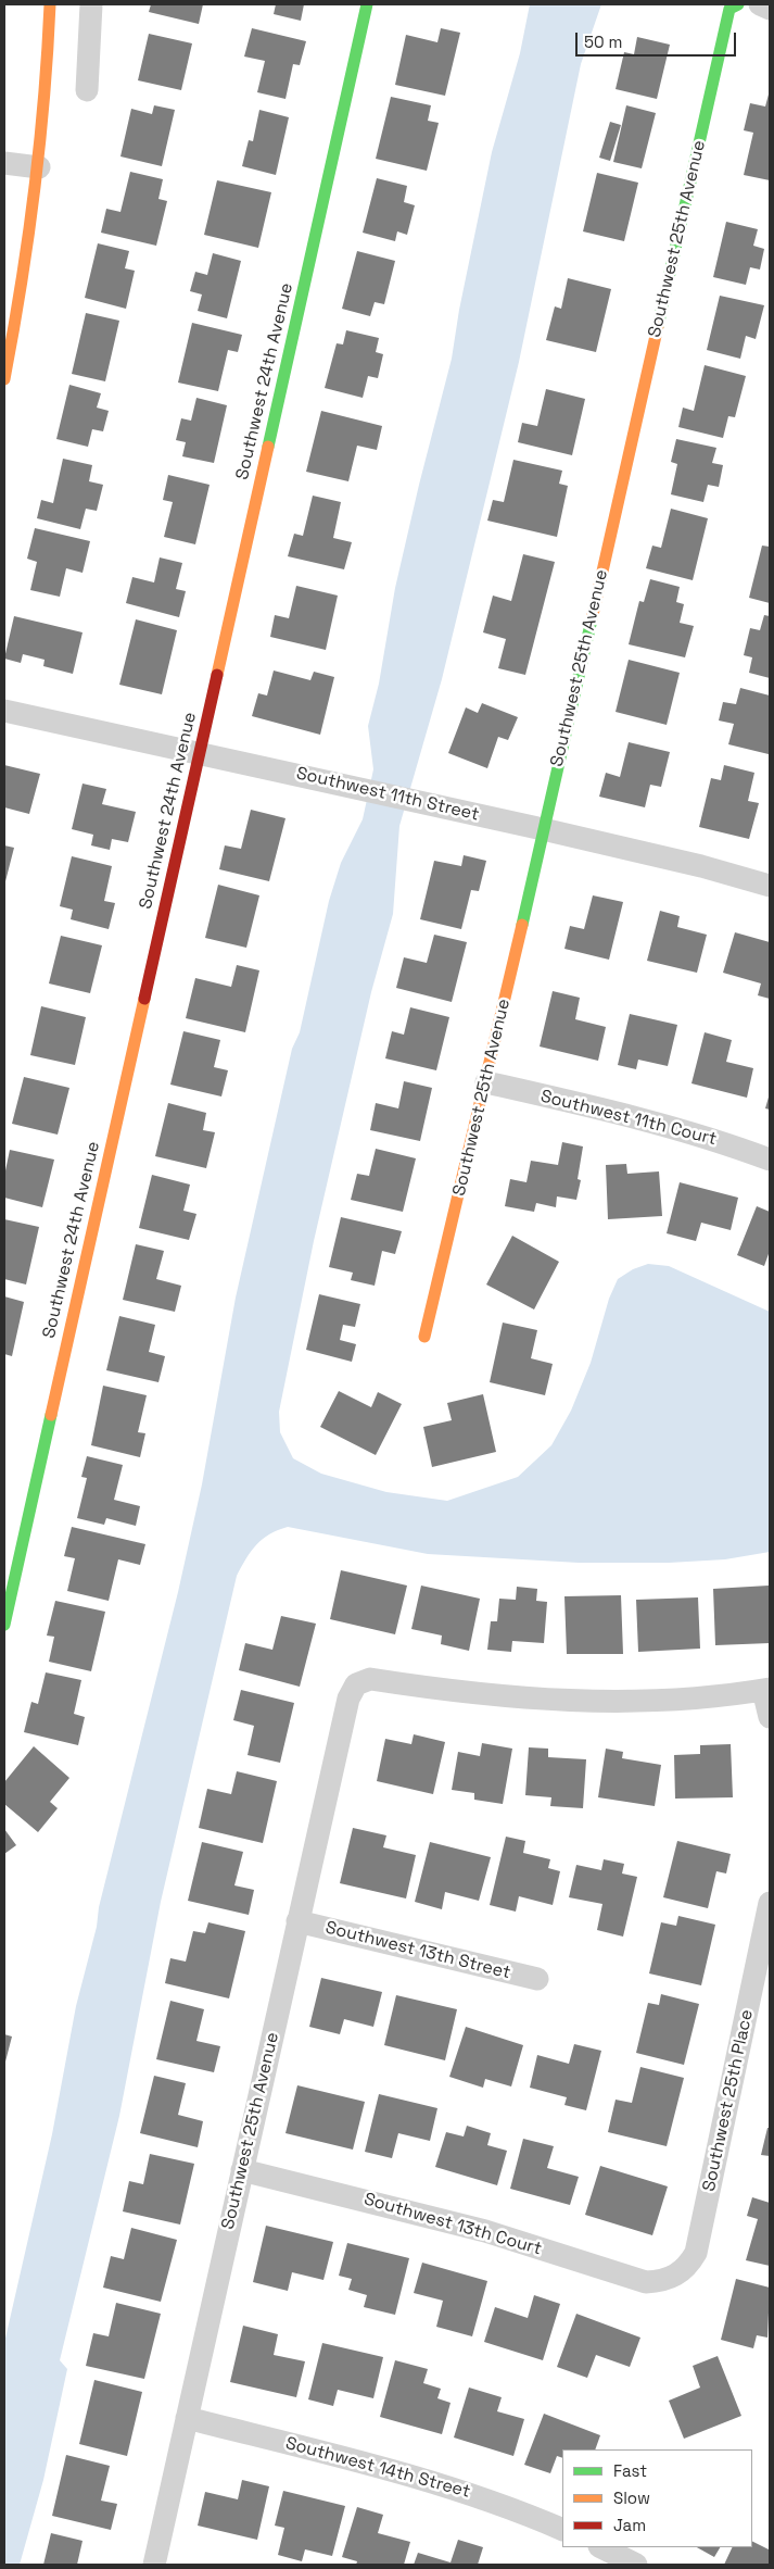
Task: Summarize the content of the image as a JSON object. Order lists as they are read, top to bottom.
{
  "streets": {
    "street": [
      "Southwest 25th Avenue",
      "Southwest 24th Avenue",
      "Southwest 11th Street",
      "Southwest 11th Court",
      "Southwest 13th Street",
      "Southwest 25th Place",
      "Southwest 13th Court",
      "Southwest 14th Street"
    ]
  },
  "crossings": [
    ["Southwest 25th Avenue", "Southwest 11th Street"],
    ["Southwest 25th Avenue", "Southwest 11th Court"],
    ["Southwest 25th Avenue", "Southwest 13th Street"],
    ["Southwest 25th Avenue", "Southwest 13th Court"],
    ["Southwest 25th Avenue", "Southwest 14th Street"],
    ["Southwest 24th Avenue", "Southwest 11th Street"],
    ["Southwest 25th Place", "Southwest 13th Court"]
  ],
  "legend": ["Fast", "Slow", "Jam"],
  "scale_bar": "50 m"
}
